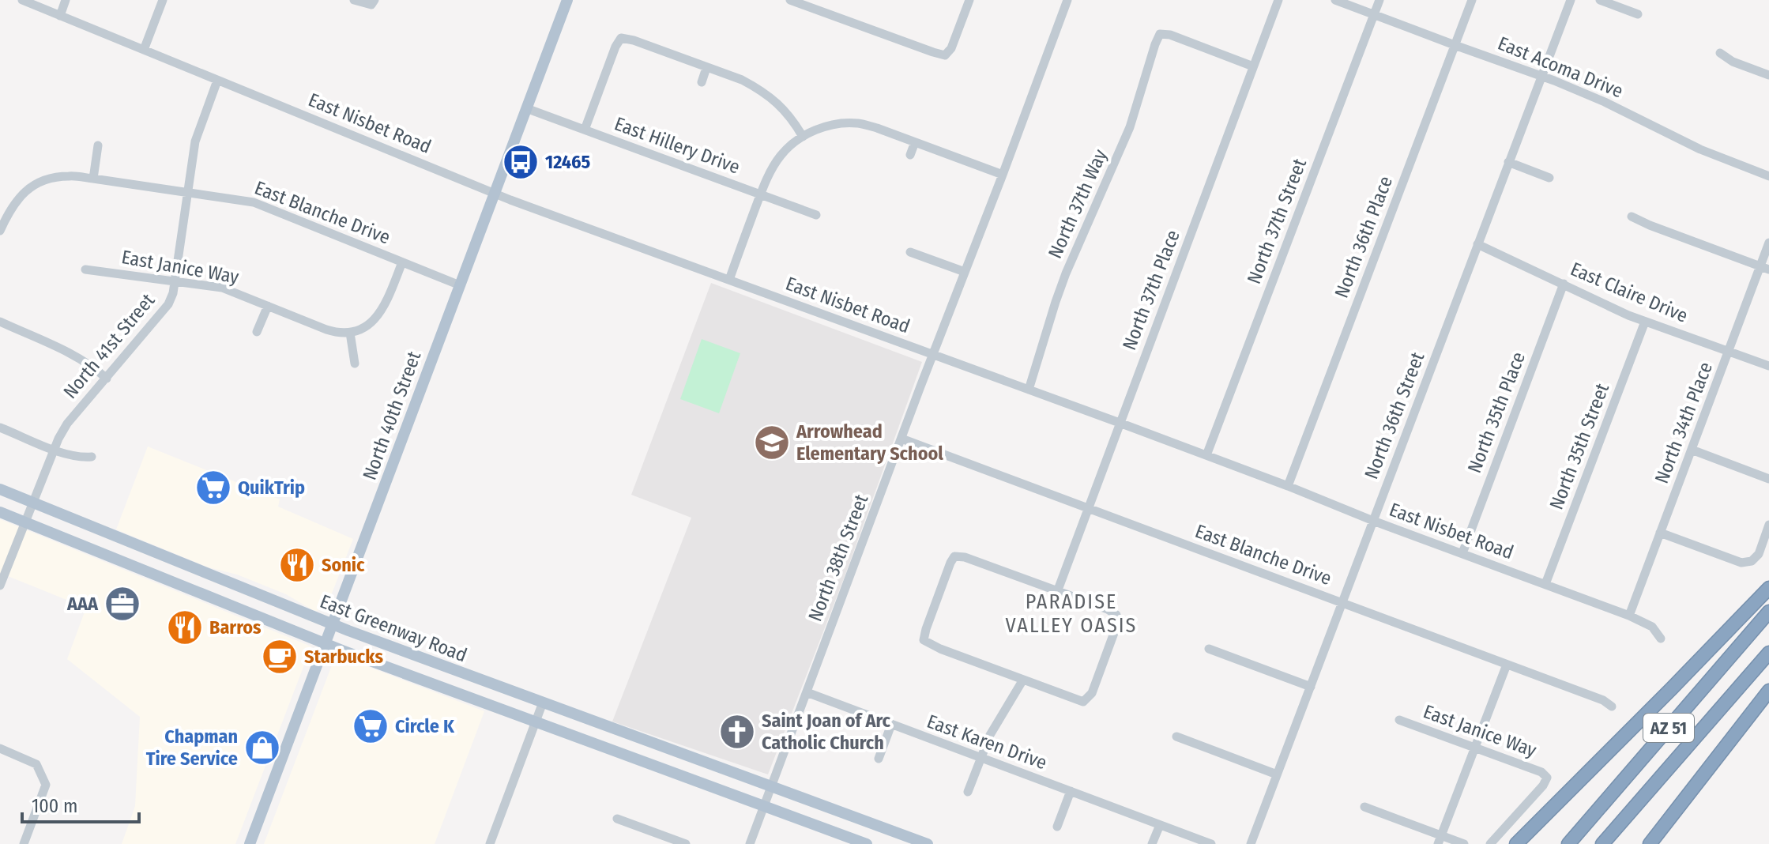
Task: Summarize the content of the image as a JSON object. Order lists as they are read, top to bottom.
{
  "streets": {
    "highway": ["AZ 51"],
    "main road": ["North 40th Street", "East Greenway Road"],
    "street": [
      "East Acoma Drive",
      "East Nisbet Road",
      "East Hillery Drive",
      "North 37th Way",
      "East Blanche Drive",
      "North 37th Street",
      "North 36th Place",
      "East Janice Way",
      "North 37th Place",
      "East Claire Drive",
      "North 41st Street",
      "North 35th Place",
      "North 36th Street",
      "North 34th Place",
      "North 35th Street",
      "North 38th Street",
      "East Karen Drive"
    ]
  },
  "crossings": [
    ["East Acoma Drive", "North 37th Street"],
    ["East Acoma Drive", "North 36th Place"],
    ["East Acoma Drive", "North 36th Street"],
    ["East Nisbet Road", "North 37th Way"],
    ["East Nisbet Road", "North 37th Street"],
    ["East Nisbet Road", "North 36th Place"],
    ["East Nisbet Road", "North 37th Place"],
    ["East Nisbet Road", "North 41st Street"],
    ["East Nisbet Road", "North 35th Place"],
    ["East Nisbet Road", "North 40th Street"],
    ["East Nisbet Road", "North 36th Street"],
    ["East Nisbet Road", "North 34th Place"],
    ["East Nisbet Road", "North 35th Street"],
    ["East Nisbet Road", "North 38th Street"],
    ["East Hillery Drive", "North 40th Street"],
    ["North 37th Way", "North 37th Place"],
    ["East Blanche Drive", "North 37th Place"],
    ["East Blanche Drive", "North 41st Street"],
    ["East Blanche Drive", "North 40th Street"],
    ["East Blanche Drive", "North 36th Street"],
    ["East Blanche Drive", "North 38th Street"],
    ["East Janice Way", "North 41st Street"],
    ["East Claire Drive", "North 35th Place"],
    ["East Claire Drive", "North 36th Street"],
    ["East Claire Drive", "North 34th Place"],
    ["East Claire Drive", "North 35th Street"],
    ["North 41st Street", "East Greenway Road"],
    ["North 40th Street", "East Greenway Road"],
    ["North 38th Street", "East Greenway Road"],
    ["North 38th Street", "East Karen Drive"]
  ],
  "districts": ["PARADISE VALLEY OASIS"],
  "places": {
    "bus stop": ["12465"],
    "school or university": ["Arrowhead Elementary School"],
    "supermarket": ["QuikTrip", "Circle K"],
    "restaurant": ["Sonic", "Barros"],
    "office": ["AAA"],
    "cafe": ["Starbucks"],
    "church": ["Saint Joan of Arc Catholic Church"],
    "shop": ["Chapman Tire Service"]
  },
  "scale_bar": "100 m"
}
